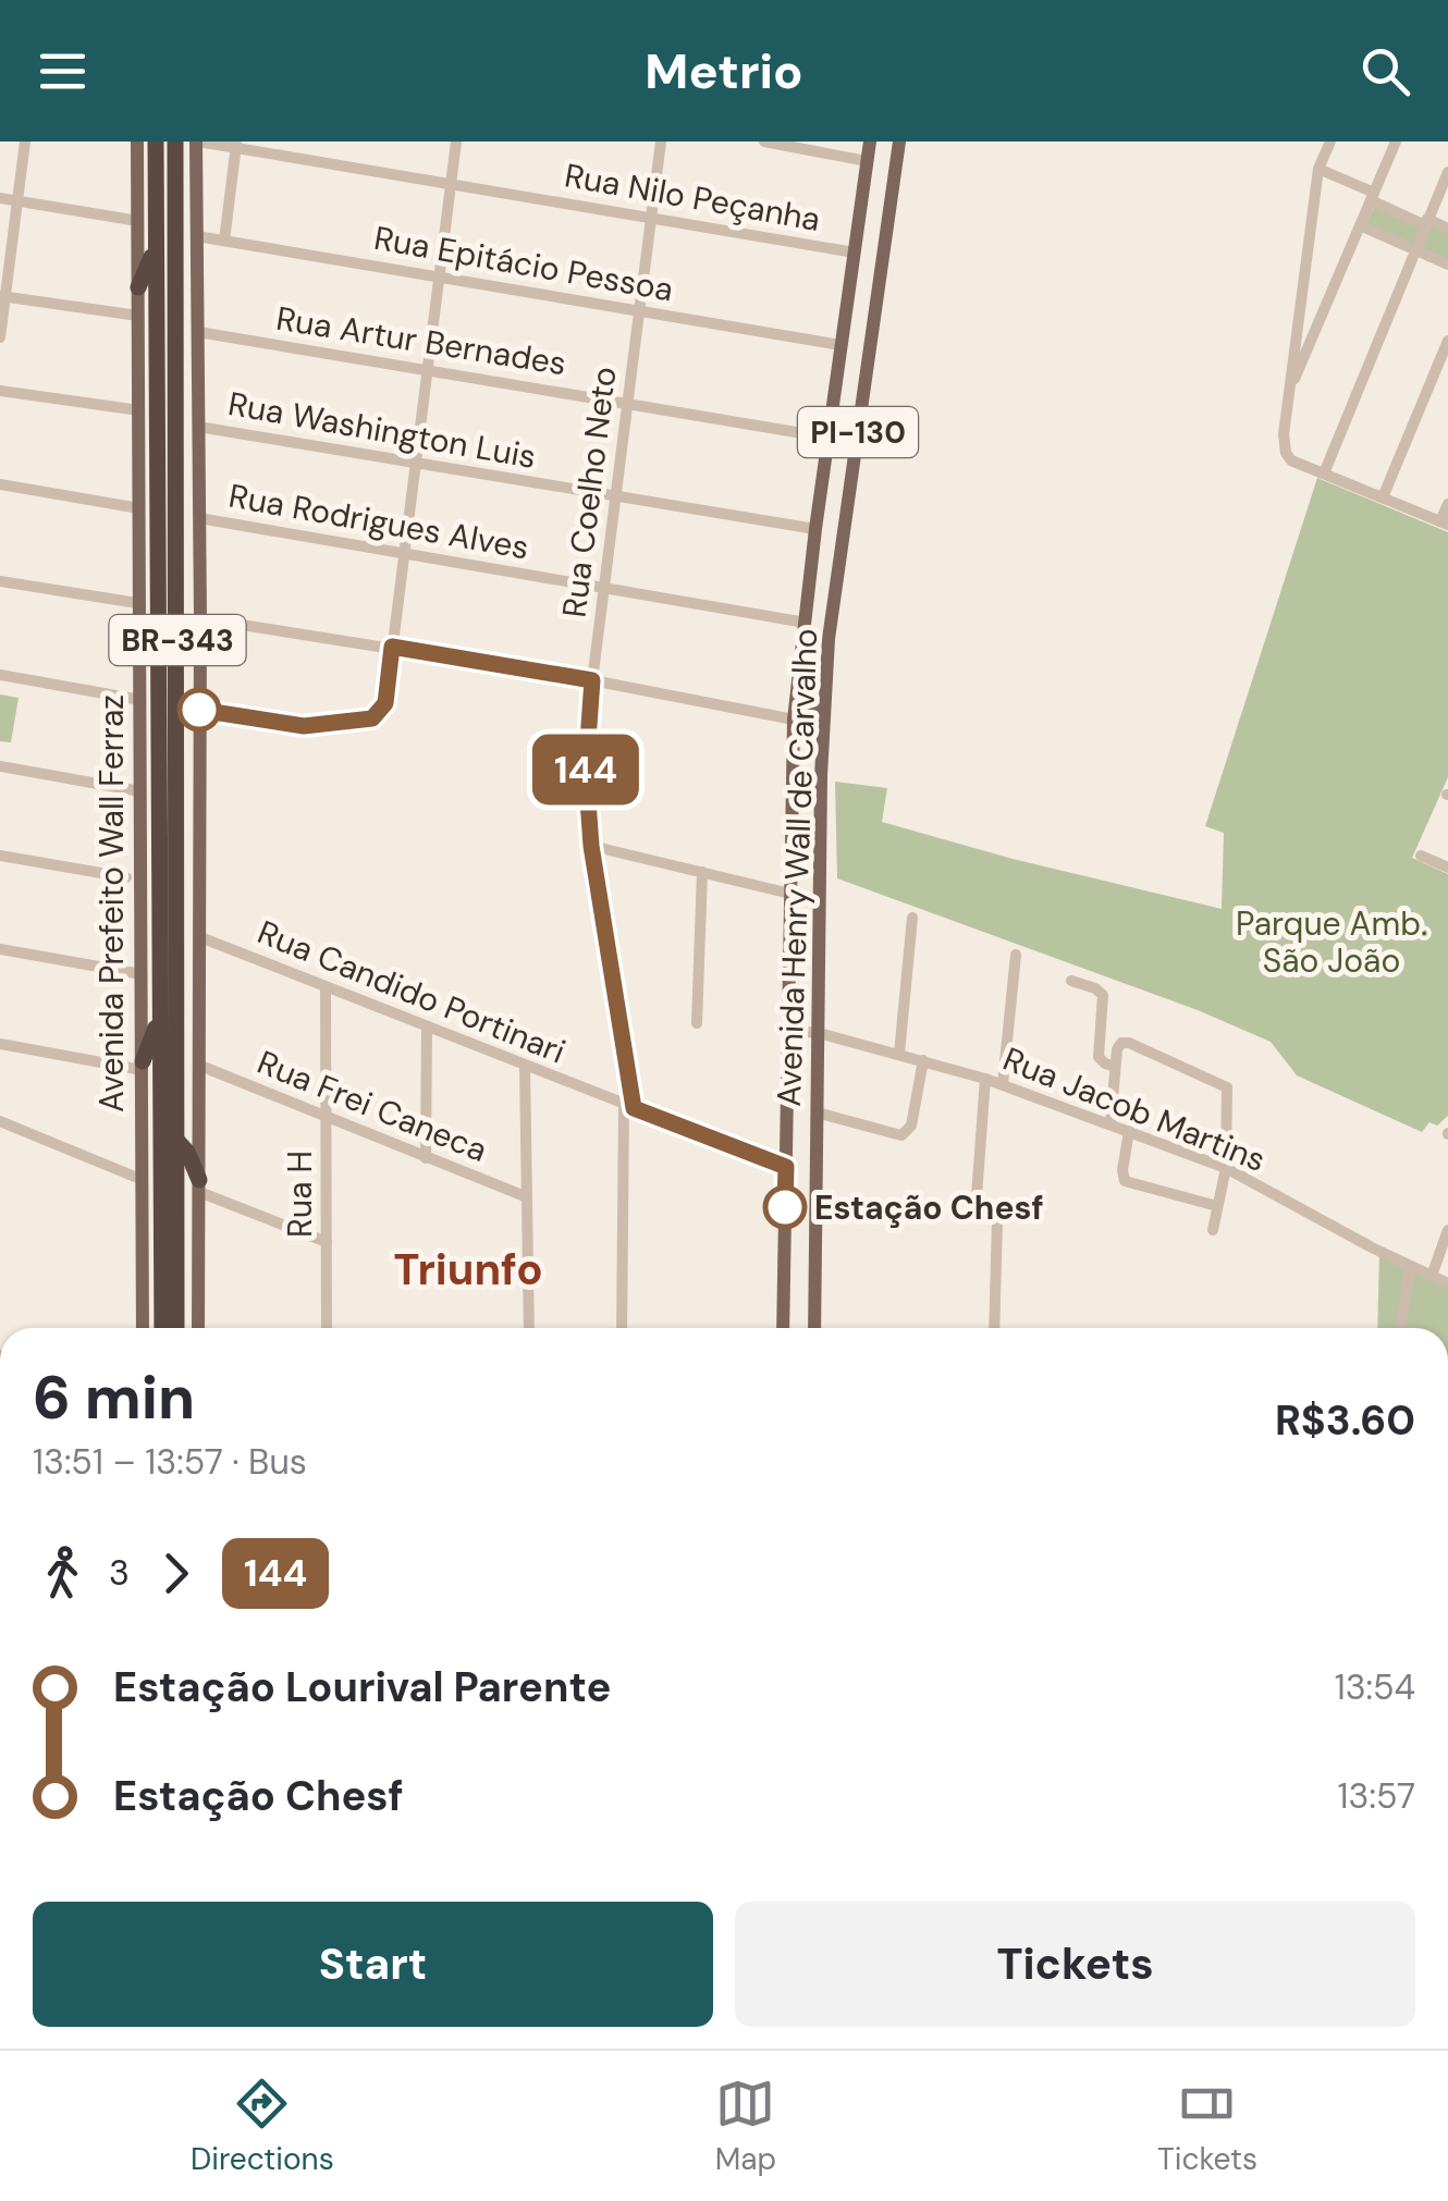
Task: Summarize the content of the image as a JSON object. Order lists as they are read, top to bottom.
{
  "streets": {
    "highway": ["BR-343", "Avenida Prefeito Wall Ferraz"],
    "main road": ["PI-130", "Avenida Henry Wall de Carvalho"],
    "street": [
      "Rua Nilo Peçanha",
      "Rua Epitácio Pessoa",
      "Rua Artur Bernades",
      "Rua Washington Luis",
      "Rua Coelho Neto",
      "Rua Rodrigues Alves",
      "Rua Candido Portinari",
      "Rua Frei Caneca",
      "Rua Jacob Martins",
      "Rua H"
    ]
  },
  "crossings": [
    ["Rua Nilo Peçanha", "Rua Coelho Neto"],
    ["Rua Nilo Peçanha", "Avenida Henry Wall de Carvalho"],
    ["Rua Epitácio Pessoa", "Rua Coelho Neto"],
    ["Rua Epitácio Pessoa", "Avenida Henry Wall de Carvalho"],
    ["Rua Artur Bernades", "Rua Coelho Neto"],
    ["Rua Artur Bernades", "Avenida Henry Wall de Carvalho"],
    ["Rua Washington Luis", "Rua Coelho Neto"],
    ["Rua Washington Luis", "Avenida Henry Wall de Carvalho"],
    ["Rua Coelho Neto", "Rua Rodrigues Alves"],
    ["Rua Coelho Neto", "Rua Candido Portinari"],
    ["Rua Rodrigues Alves", "Avenida Henry Wall de Carvalho"],
    ["BR-343", "Avenida Prefeito Wall Ferraz"],
    ["Avenida Henry Wall de Carvalho", "Rua Candido Portinari"],
    ["Avenida Henry Wall de Carvalho", "Rua Jacob Martins"],
    ["Rua Candido Portinari", "Rua H"],
    ["Rua Frei Caneca", "Rua H"]
  ],
  "districts": ["Triunfo"],
  "parks": ["Parque Amb. São João"],
  "places": ["Estação Chesf"],
  "lines": ["bus line 144"],
  "page": {
    "header": "Metrio",
    "on_map": "144",
    "heading": ["6 min", "13:51 – 13:57 · Bus", "R$3.60"],
    "legs": ["3", "144"],
    "list": [
      {
        "name": "Estação Lourival Parente",
        "value": "13:54"
      },
      {
        "name": "Estação Chesf",
        "value": "13:57"
      }
    ],
    "buttons": ["Start", "Tickets"],
    "tabs": ["Directions", "Map", "Tickets"]
  }
}
